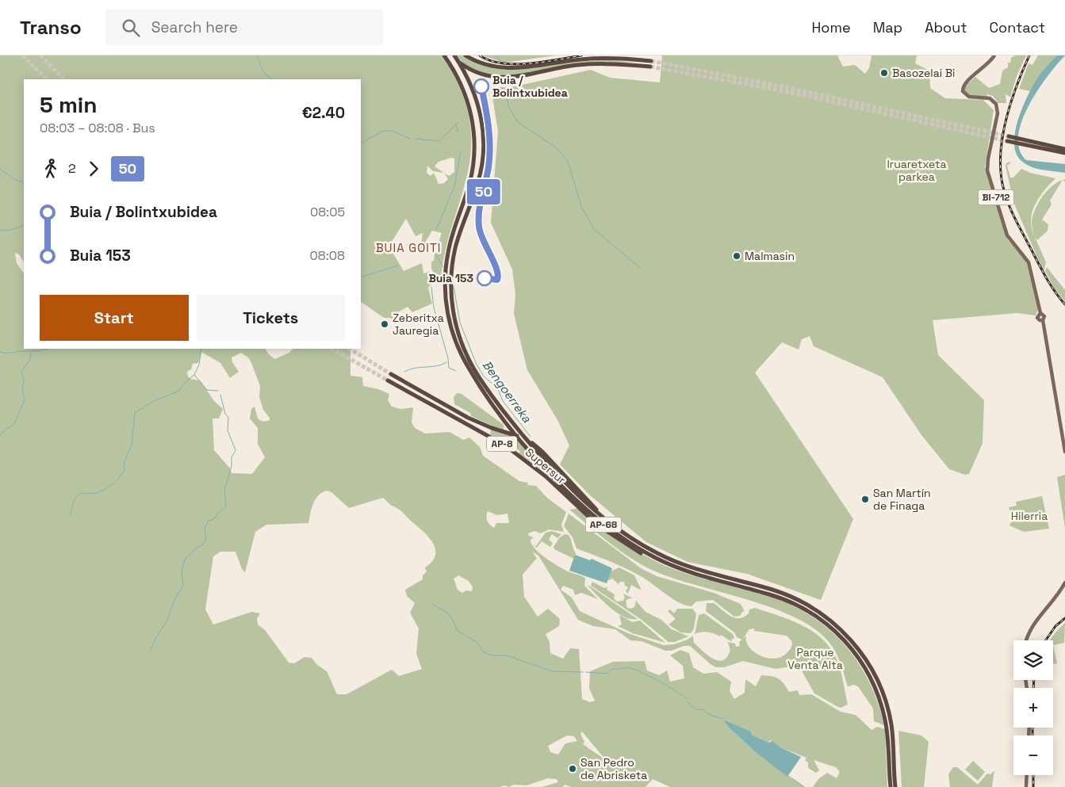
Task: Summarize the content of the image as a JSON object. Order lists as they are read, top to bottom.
{
  "streets": {
    "highway": ["AP-8", "Supersur", "AP-68"],
    "main road": ["BI-712"]
  },
  "crossings": [
    ["Supersur", "AP-68"]
  ],
  "districts": ["BUIA GOITI"],
  "water": ["Bengoerreka"],
  "parks": ["Iruaretxeta parkea", "Hilerria", "Parque Venta Alta"],
  "places": [
    "Basozelai Bi",
    "Buia / Bolintxubidea",
    "Malmasin",
    "Buia 153",
    "Zeberitxa Jauregia",
    "San Martín de Finaga",
    "San Pedro de Abrisketa"
  ],
  "lines": ["bus line 50"],
  "page": {
    "header": "Transo",
    "search": "Search here",
    "nav": [
      "Home",
      "Map",
      "About",
      "Contact"
    ],
    "on_map": "50",
    "heading": ["5 min", "08:03 – 08:08 · Bus", "€2.40"],
    "legs": ["2", "50"],
    "list": [
      {
        "name": "Buia / Bolintxubidea",
        "value": "08:05"
      },
      {
        "name": "Buia 153",
        "value": "08:08"
      }
    ],
    "buttons": ["Start", "Tickets"],
    "map_buttons": ["+", "−"]
  }
}
